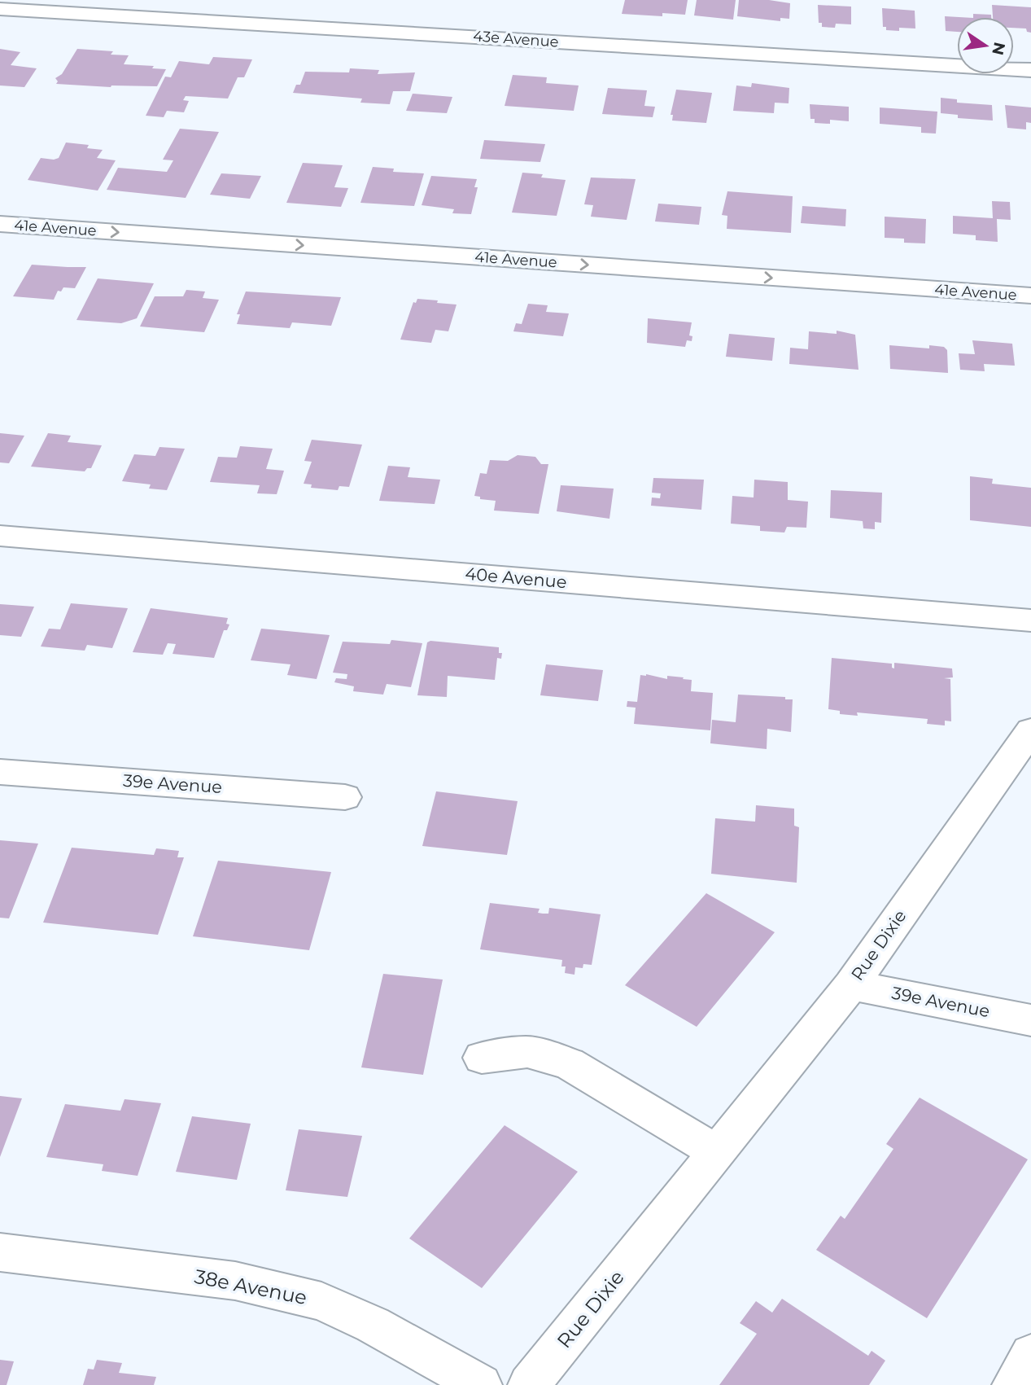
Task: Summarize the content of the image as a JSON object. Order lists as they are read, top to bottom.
{
  "streets": {
    "street": [
      "43e Avenue",
      "41e Avenue",
      "40e Avenue",
      "39e Avenue",
      "Rue Dixie",
      "38e Avenue"
    ]
  },
  "crossings": [
    ["39e Avenue", "Rue Dixie"]
  ],
  "one_way": ["41e Avenue"],
  "north": "right"
}
